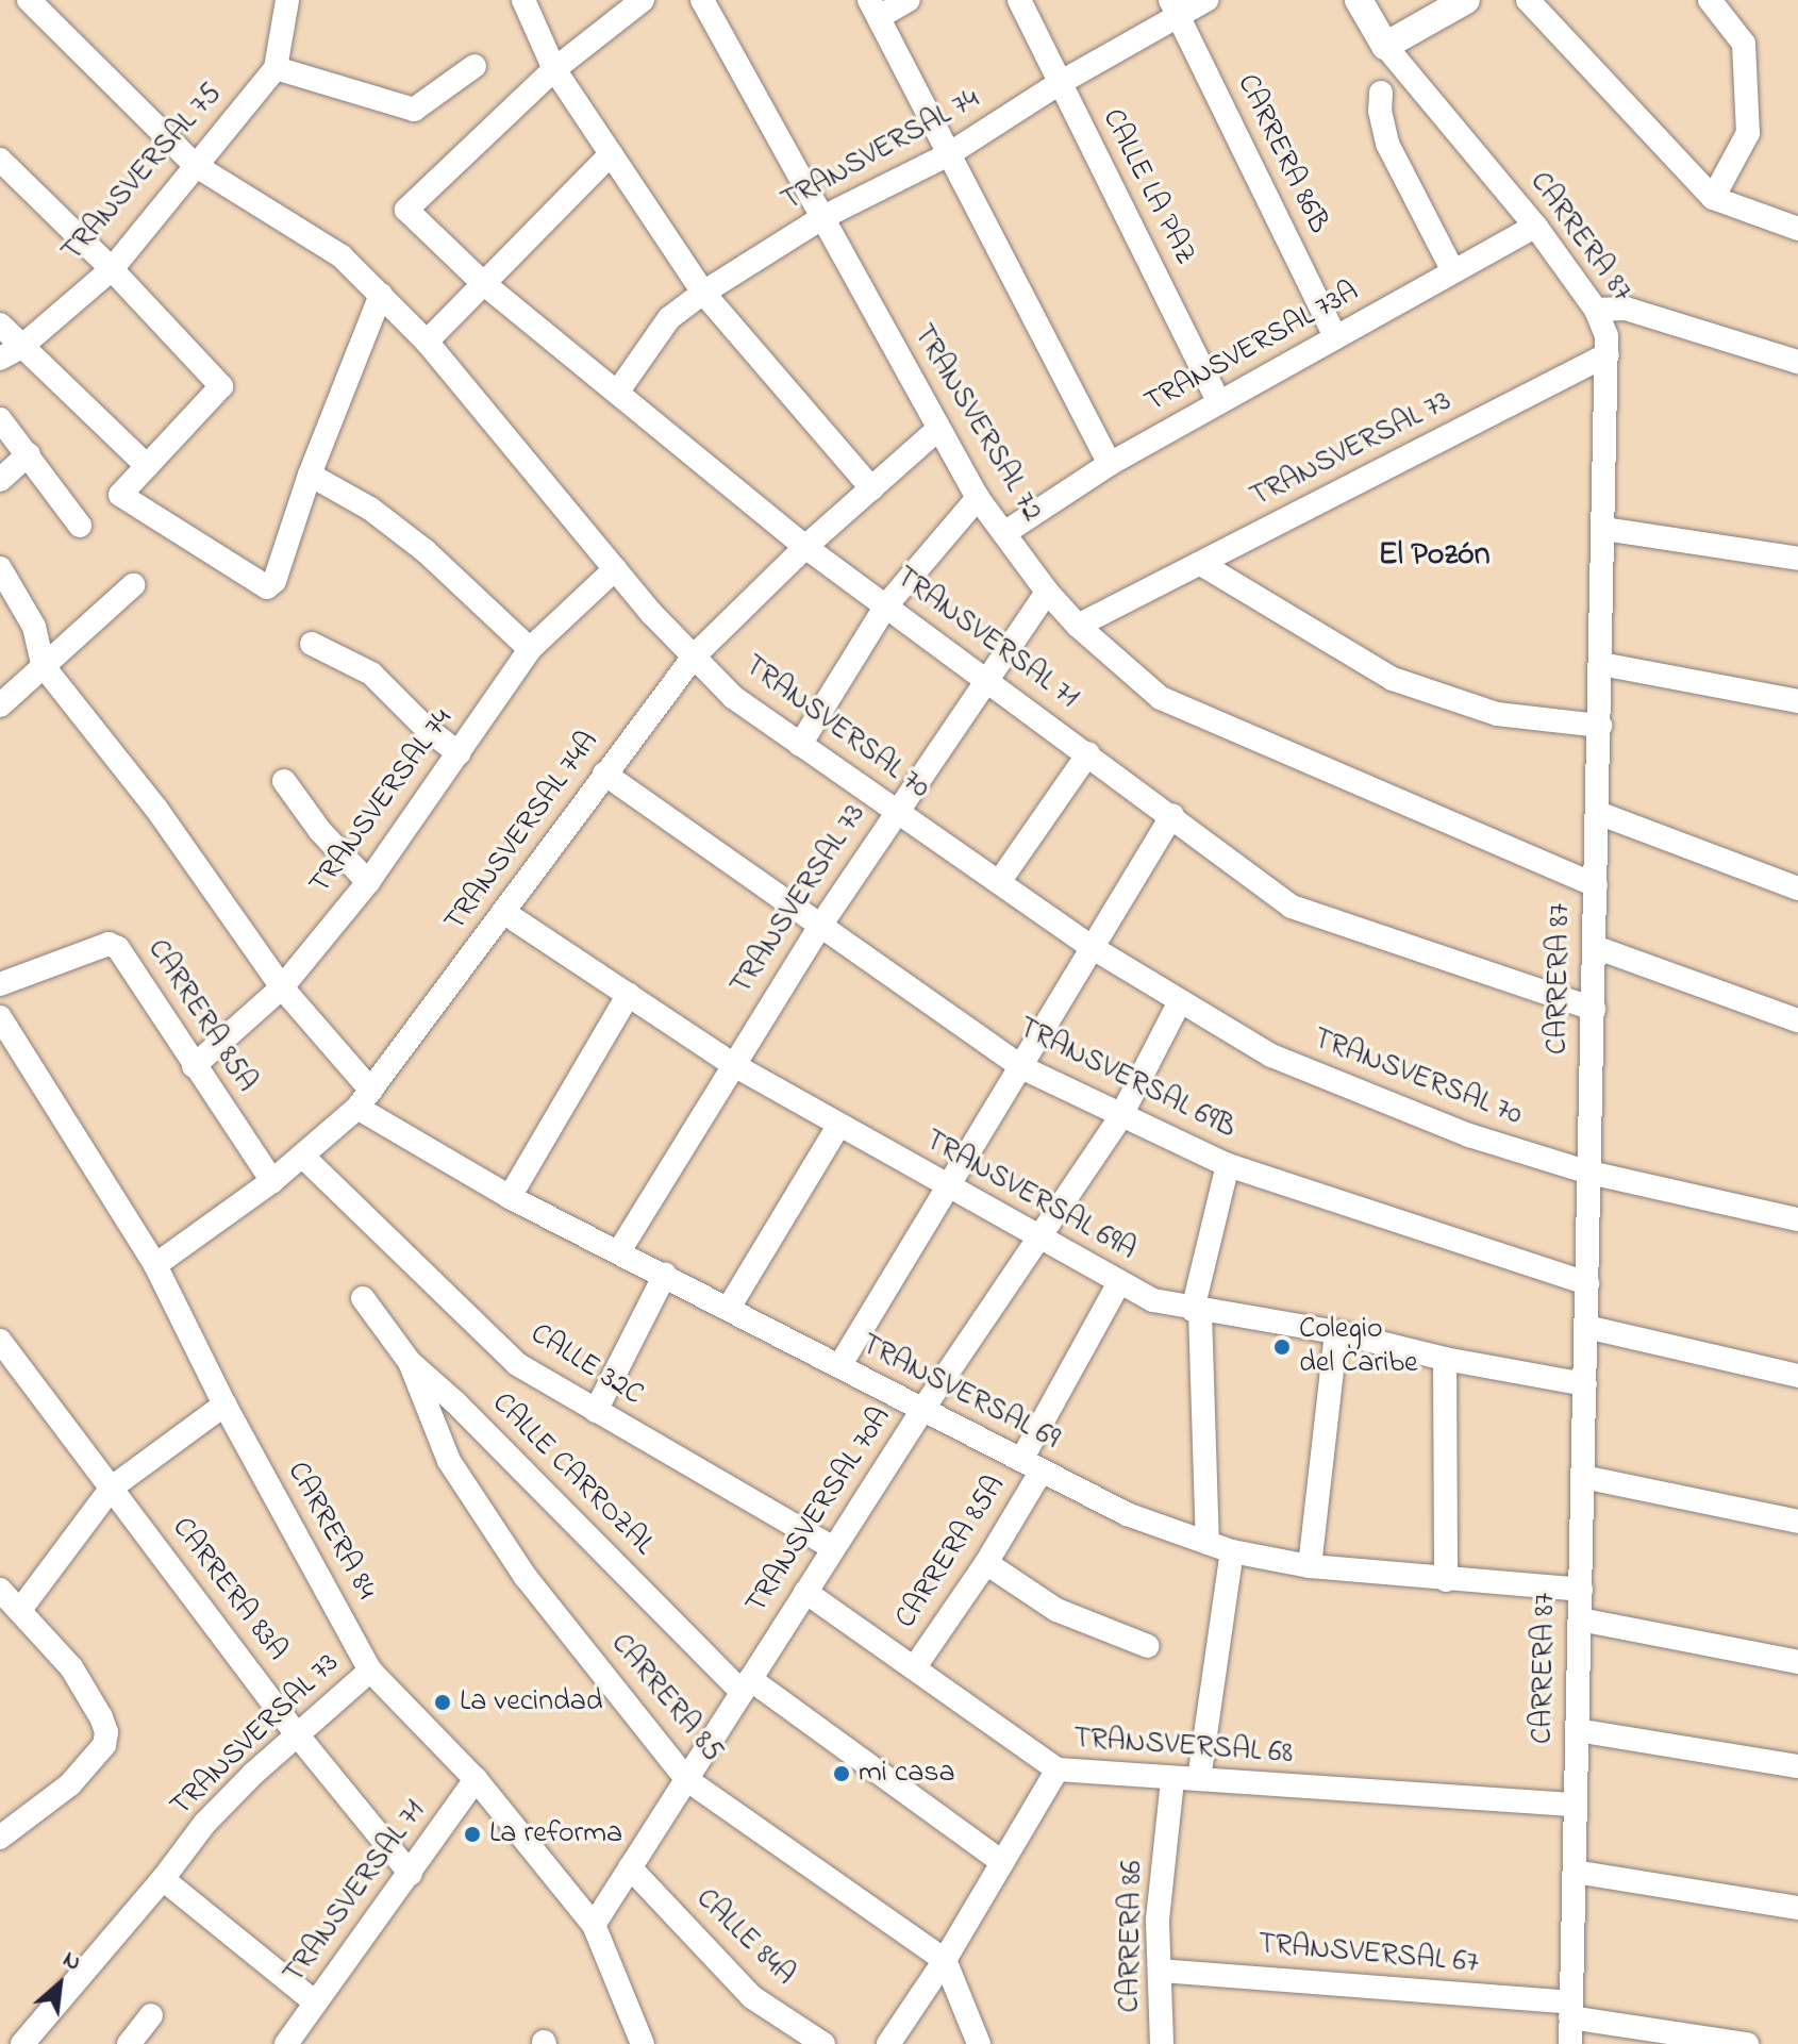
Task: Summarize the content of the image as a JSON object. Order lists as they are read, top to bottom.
{
  "streets": {
    "street": [
      "TRANSVERSAL 74",
      "CARRERA 86B",
      "TRANSVERSAL 75",
      "CALLE LA PAZ",
      "CARRERA 87",
      "TRANSVERSAL 73A",
      "TRANSVERSAL 72",
      "TRANSVERSAL 73",
      "TRANSVERSAL 71",
      "TRANSVERSAL 70",
      "TRANSVERSAL 74A",
      "CARRERA 85A",
      "TRANSVERSAL 69B",
      "TRANSVERSAL 69A",
      "CALLE 32C",
      "TRANSVERSAL 69",
      "CALLE CARROZAL",
      "TRANSVERSAL 70A",
      "CARRERA 84",
      "CARRERA 83A",
      "CARRERA 85",
      "TRANSVERSAL 68",
      "CARRERA 86",
      "CALLE 84A",
      "TRANSVERSAL 67"
    ]
  },
  "crossings": [
    ["TRANSVERSAL 74", "CARRERA 86B"],
    ["TRANSVERSAL 74", "CALLE LA PAZ"],
    ["TRANSVERSAL 74", "TRANSVERSAL 72"],
    ["TRANSVERSAL 74", "TRANSVERSAL 71"],
    ["TRANSVERSAL 74", "TRANSVERSAL 70"],
    ["TRANSVERSAL 74", "CARRERA 85A"],
    ["TRANSVERSAL 74", "TRANSVERSAL 69"],
    ["CARRERA 86B", "TRANSVERSAL 73A"],
    ["TRANSVERSAL 75", "TRANSVERSAL 70"],
    ["CALLE LA PAZ", "TRANSVERSAL 73A"],
    ["CARRERA 87", "TRANSVERSAL 73A"],
    ["CARRERA 87", "TRANSVERSAL 72"],
    ["CARRERA 87", "TRANSVERSAL 73"],
    ["CARRERA 87", "TRANSVERSAL 71"],
    ["CARRERA 87", "TRANSVERSAL 70"],
    ["CARRERA 87", "TRANSVERSAL 69B"],
    ["CARRERA 87", "TRANSVERSAL 69A"],
    ["CARRERA 87", "TRANSVERSAL 69"],
    ["CARRERA 87", "TRANSVERSAL 68"],
    ["CARRERA 87", "TRANSVERSAL 67"],
    ["TRANSVERSAL 73A", "TRANSVERSAL 72"],
    ["TRANSVERSAL 72", "TRANSVERSAL 73"],
    ["TRANSVERSAL 72", "TRANSVERSAL 74A"],
    ["TRANSVERSAL 73", "TRANSVERSAL 71"],
    ["TRANSVERSAL 73", "TRANSVERSAL 70"],
    ["TRANSVERSAL 73", "TRANSVERSAL 69B"],
    ["TRANSVERSAL 73", "TRANSVERSAL 69A"],
    ["TRANSVERSAL 73", "TRANSVERSAL 69"],
    ["TRANSVERSAL 73", "CARRERA 84"],
    ["TRANSVERSAL 73", "CARRERA 83A"],
    ["TRANSVERSAL 71", "TRANSVERSAL 74A"],
    ["TRANSVERSAL 71", "CARRERA 84"],
    ["TRANSVERSAL 71", "CARRERA 83A"],
    ["TRANSVERSAL 70", "TRANSVERSAL 74A"],
    ["TRANSVERSAL 70", "TRANSVERSAL 70A"],
    ["TRANSVERSAL 74A", "CARRERA 85A"],
    ["TRANSVERSAL 74A", "TRANSVERSAL 69B"],
    ["TRANSVERSAL 74A", "TRANSVERSAL 69A"],
    ["TRANSVERSAL 74A", "CALLE 32C"],
    ["TRANSVERSAL 74A", "TRANSVERSAL 69"],
    ["TRANSVERSAL 74A", "CARRERA 84"],
    ["CARRERA 85A", "TRANSVERSAL 69A"],
    ["CARRERA 85A", "TRANSVERSAL 69"],
    ["TRANSVERSAL 69B", "TRANSVERSAL 70A"],
    ["TRANSVERSAL 69A", "TRANSVERSAL 70A"],
    ["CALLE 32C", "TRANSVERSAL 70A"],
    ["TRANSVERSAL 69", "TRANSVERSAL 70A"],
    ["CALLE CARROZAL", "TRANSVERSAL 70A"],
    ["CALLE CARROZAL", "CARRERA 85"],
    ["CALLE CARROZAL", "TRANSVERSAL 68"],
    ["TRANSVERSAL 70A", "CARRERA 84"],
    ["TRANSVERSAL 70A", "CARRERA 85"],
    ["TRANSVERSAL 70A", "CALLE 84A"],
    ["CARRERA 85", "TRANSVERSAL 68"],
    ["TRANSVERSAL 68", "CARRERA 86"],
    ["CARRERA 86", "TRANSVERSAL 67"]
  ],
  "districts": ["El Pozón"],
  "places": [
    "Colegio del Caribe",
    "La vecindad",
    "mi casa",
    "La reforma"
  ],
  "north": "top right"
}
